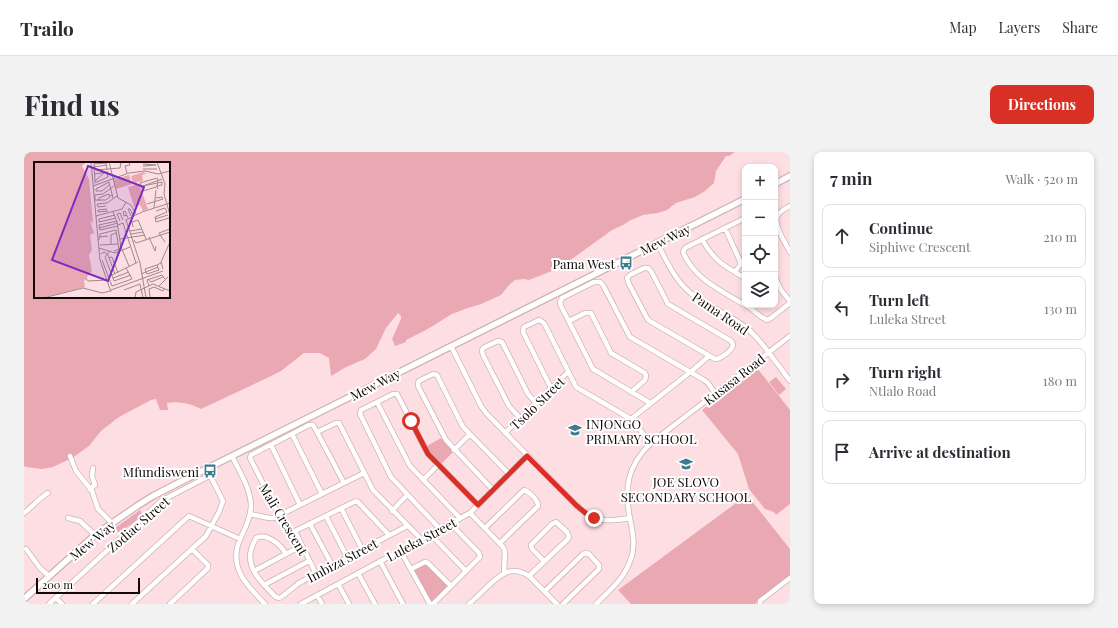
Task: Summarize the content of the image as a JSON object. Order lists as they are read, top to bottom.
{
  "streets": {
    "main road": ["Mew Way"],
    "street": [
      "Pama Road",
      "Kusasa Road",
      "Tsolo Street",
      "Mali Crescent",
      "Zodiac Street",
      "Luleka Street",
      "Imbiza Street"
    ]
  },
  "crossings": [
    ["Mew Way", "Pama Road"],
    ["Pama Road", "Kusasa Road"],
    ["Mali Crescent", "Imbiza Street"]
  ],
  "places": {
    "bus stop": ["Pama West", "Mfundisweni"],
    "school or university": ["INJONGO PRIMARY SCHOOL", "JOE SLOVO SECONDARY SCHOOL"]
  },
  "scale_bar": "200 m",
  "page": {
    "header": "Trailo",
    "nav": ["Map", "Layers", "Share"],
    "buttons": "Directions",
    "title": "Find us",
    "heading": ["7 min", "Walk · 520 m"],
    "map_buttons": ["+", "−"],
    "list": [
      ["Continue", "Siphiwe Crescent", "210 m"],
      ["Turn left", "Luleka Street", "130 m"],
      ["Turn right", "Ntlalo Road", "180 m"],
      "Arrive at destination"
    ],
    "scale": "200 m"
  }
}
